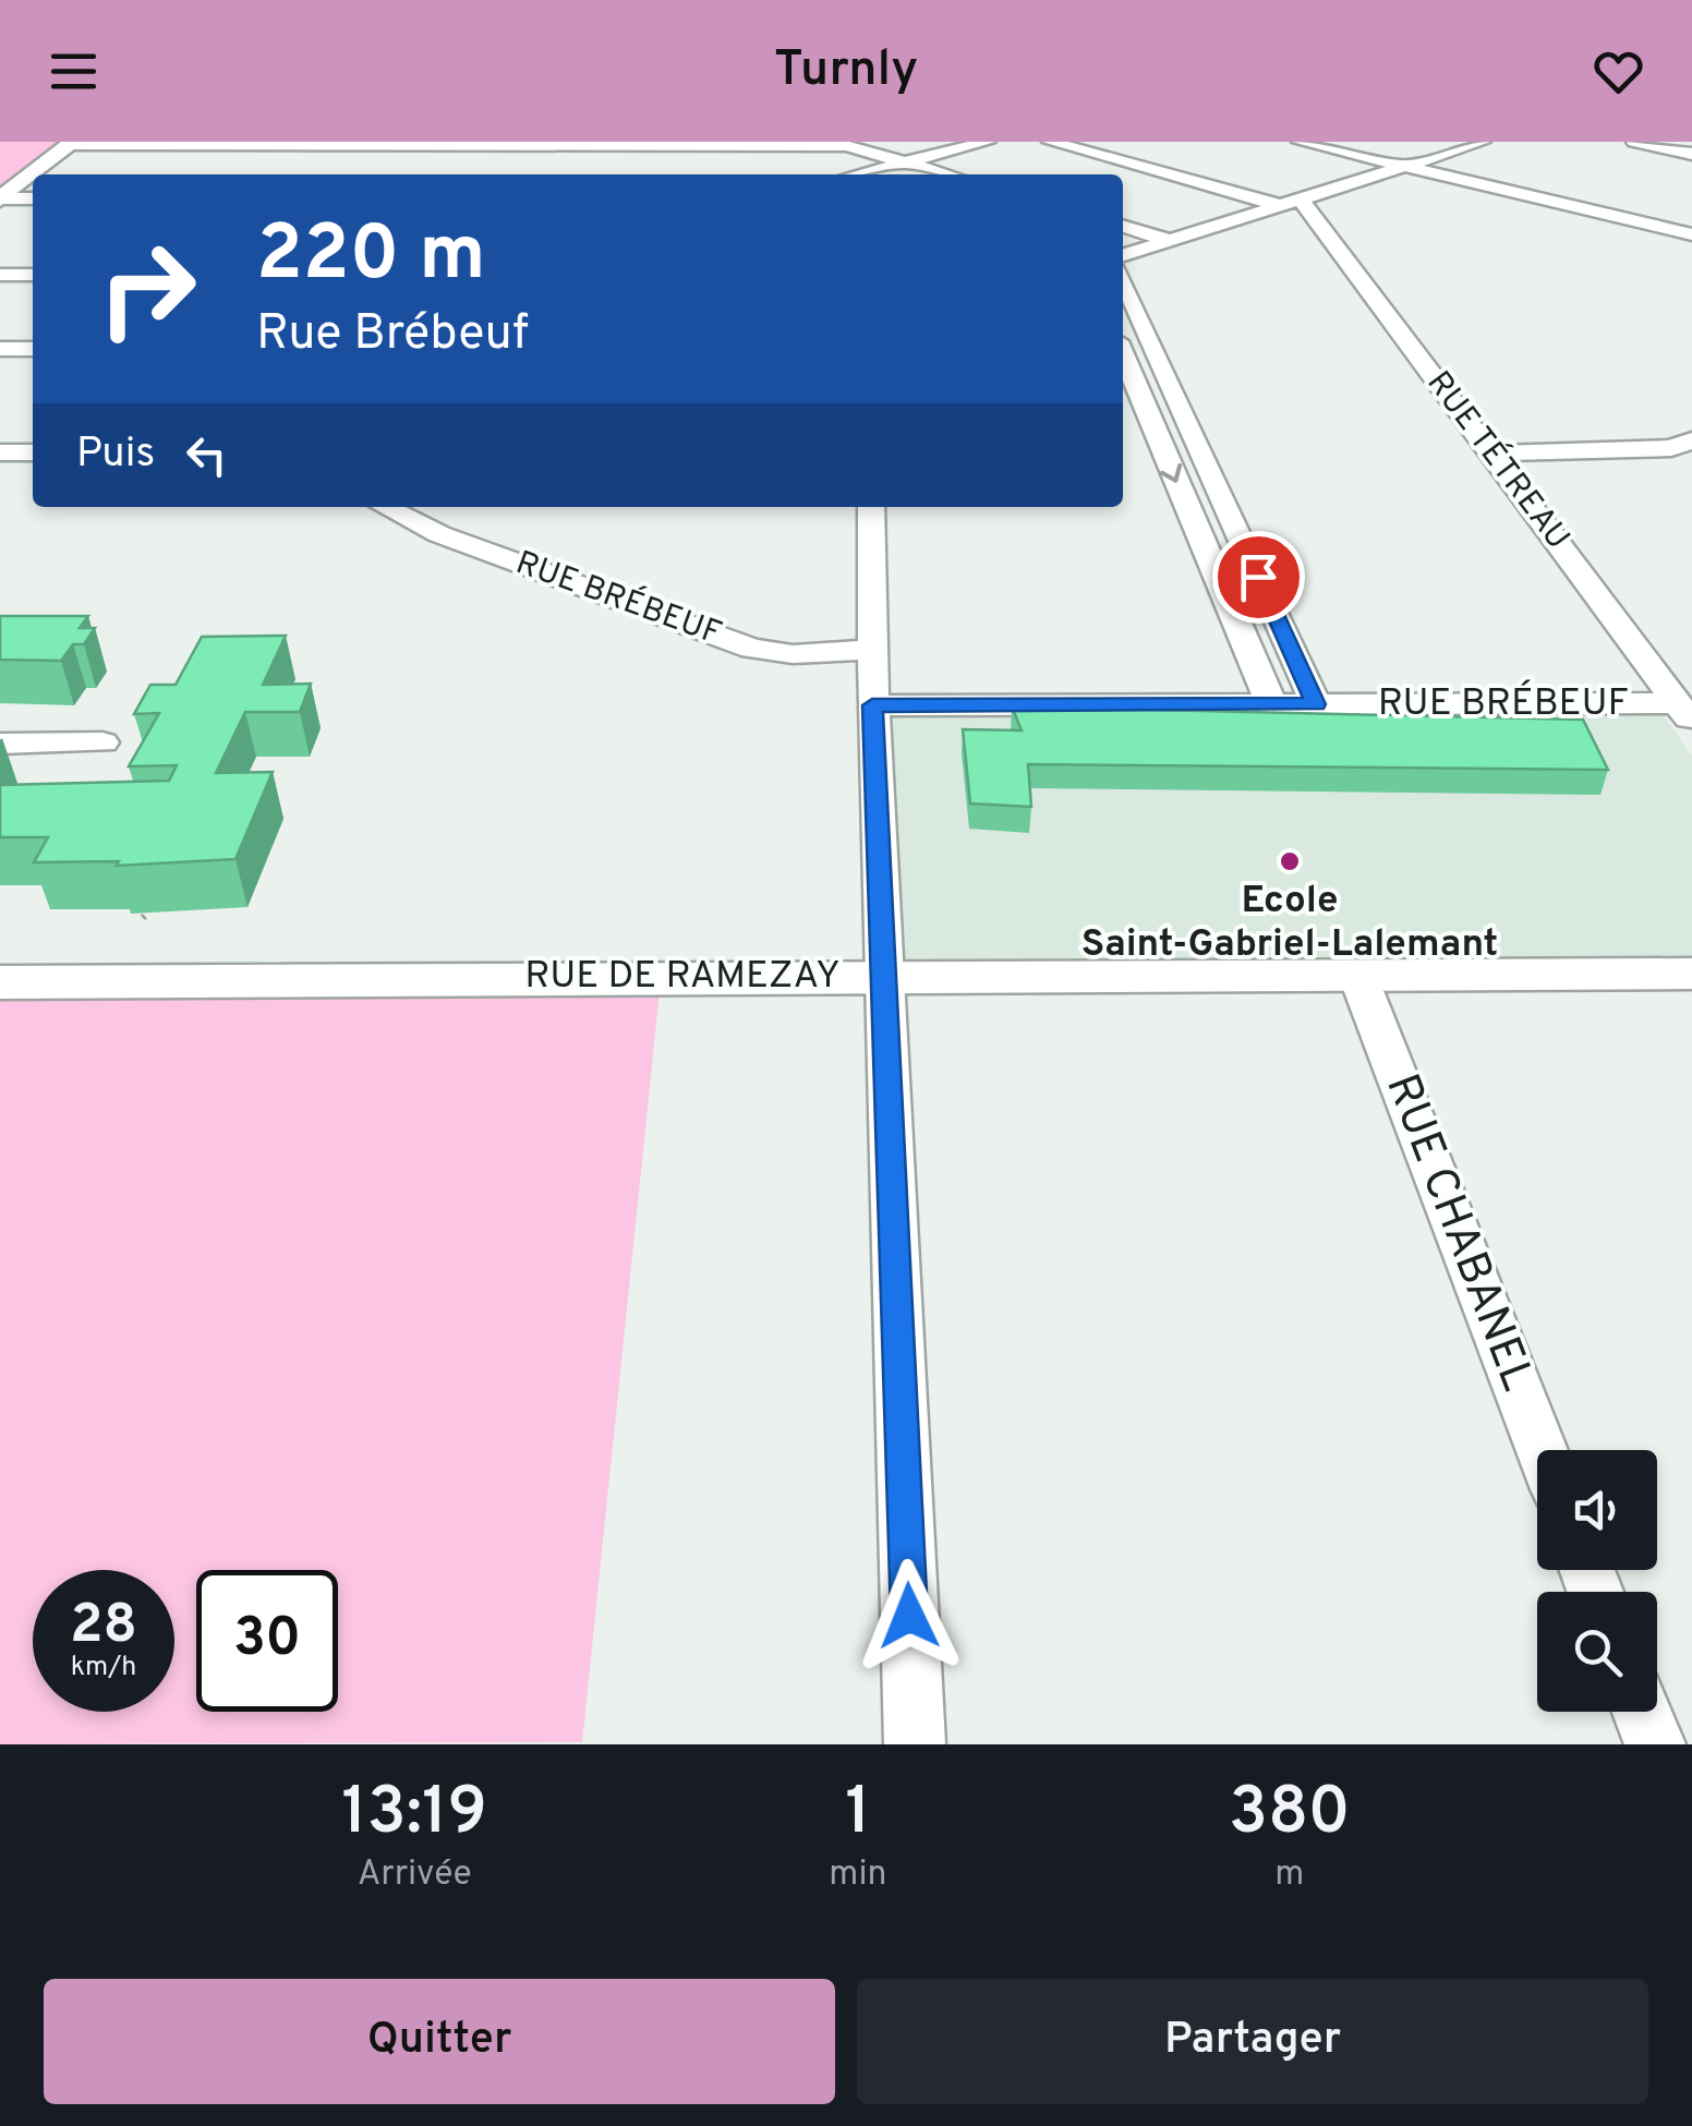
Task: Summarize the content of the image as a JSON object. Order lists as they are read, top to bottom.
{
  "streets": {
    "street": [
      "RUE TÉTREAU",
      "RUE BRÉBEUF",
      "RUE DE RAMEZAY",
      "RUE CHABANEL"
    ]
  },
  "crossings": [
    ["RUE TÉTREAU", "RUE BRÉBEUF"],
    ["RUE DE RAMEZAY", "RUE CHABANEL"]
  ],
  "places": ["Ecole Saint-Gabriel-Lalemant"],
  "page": {
    "header": "Turnly",
    "turn": ["220 m", "Rue Brébeuf"],
    "then": "Puis",
    "speed": "28 km/h",
    "limit": "30",
    "eta": [
      "13:19",
      "Arrivée",
      "1",
      "min",
      "380",
      "m"
    ],
    "buttons": ["Quitter", "Partager"]
  }
}
